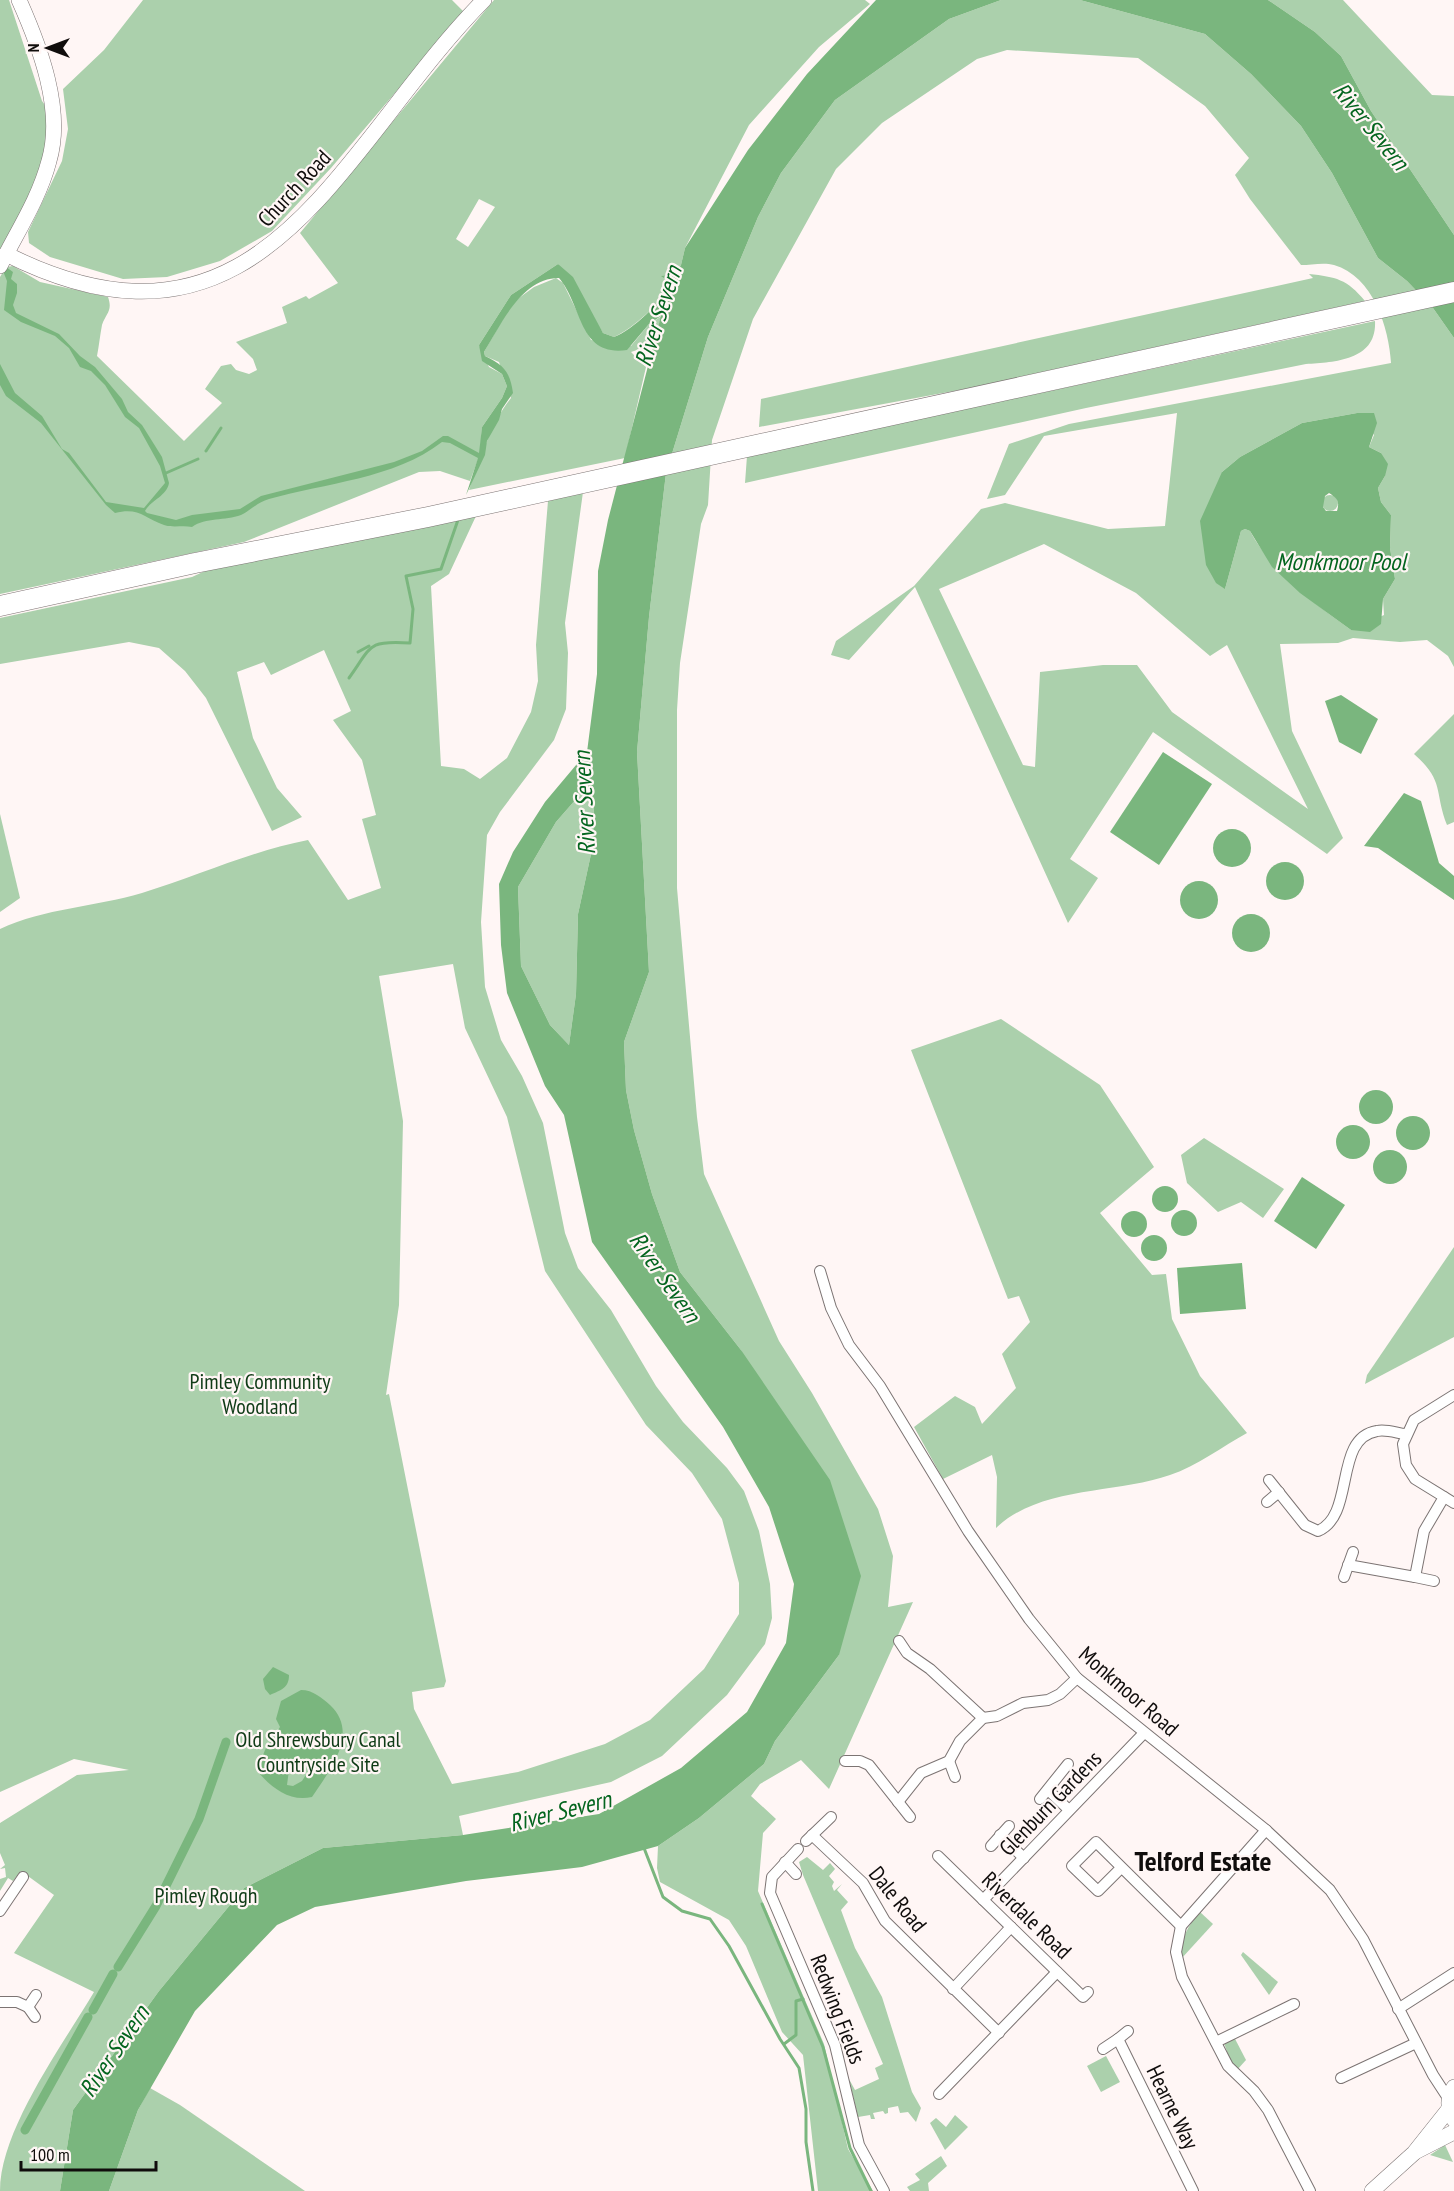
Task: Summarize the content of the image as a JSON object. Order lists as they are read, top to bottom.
{
  "streets": {
    "street": [
      "Church Road",
      "Monkmoor Road",
      "Glenburn Gardens",
      "Dale Road",
      "Riverdale Road",
      "Redwing Fields",
      "Hearne Way"
    ]
  },
  "crossings": [
    ["Monkmoor Road", "Glenburn Gardens"],
    ["Glenburn Gardens", "Riverdale Road"],
    ["Dale Road", "Redwing Fields"]
  ],
  "districts": ["Telford Estate"],
  "water": ["River Severn", "Monkmoor Pool"],
  "parks": ["Pimley Community Woodland", "Old Shrewsbury Canal Countryside Site", "Pimley Rough"],
  "scale_bar": "100 m",
  "north": "left"
}
